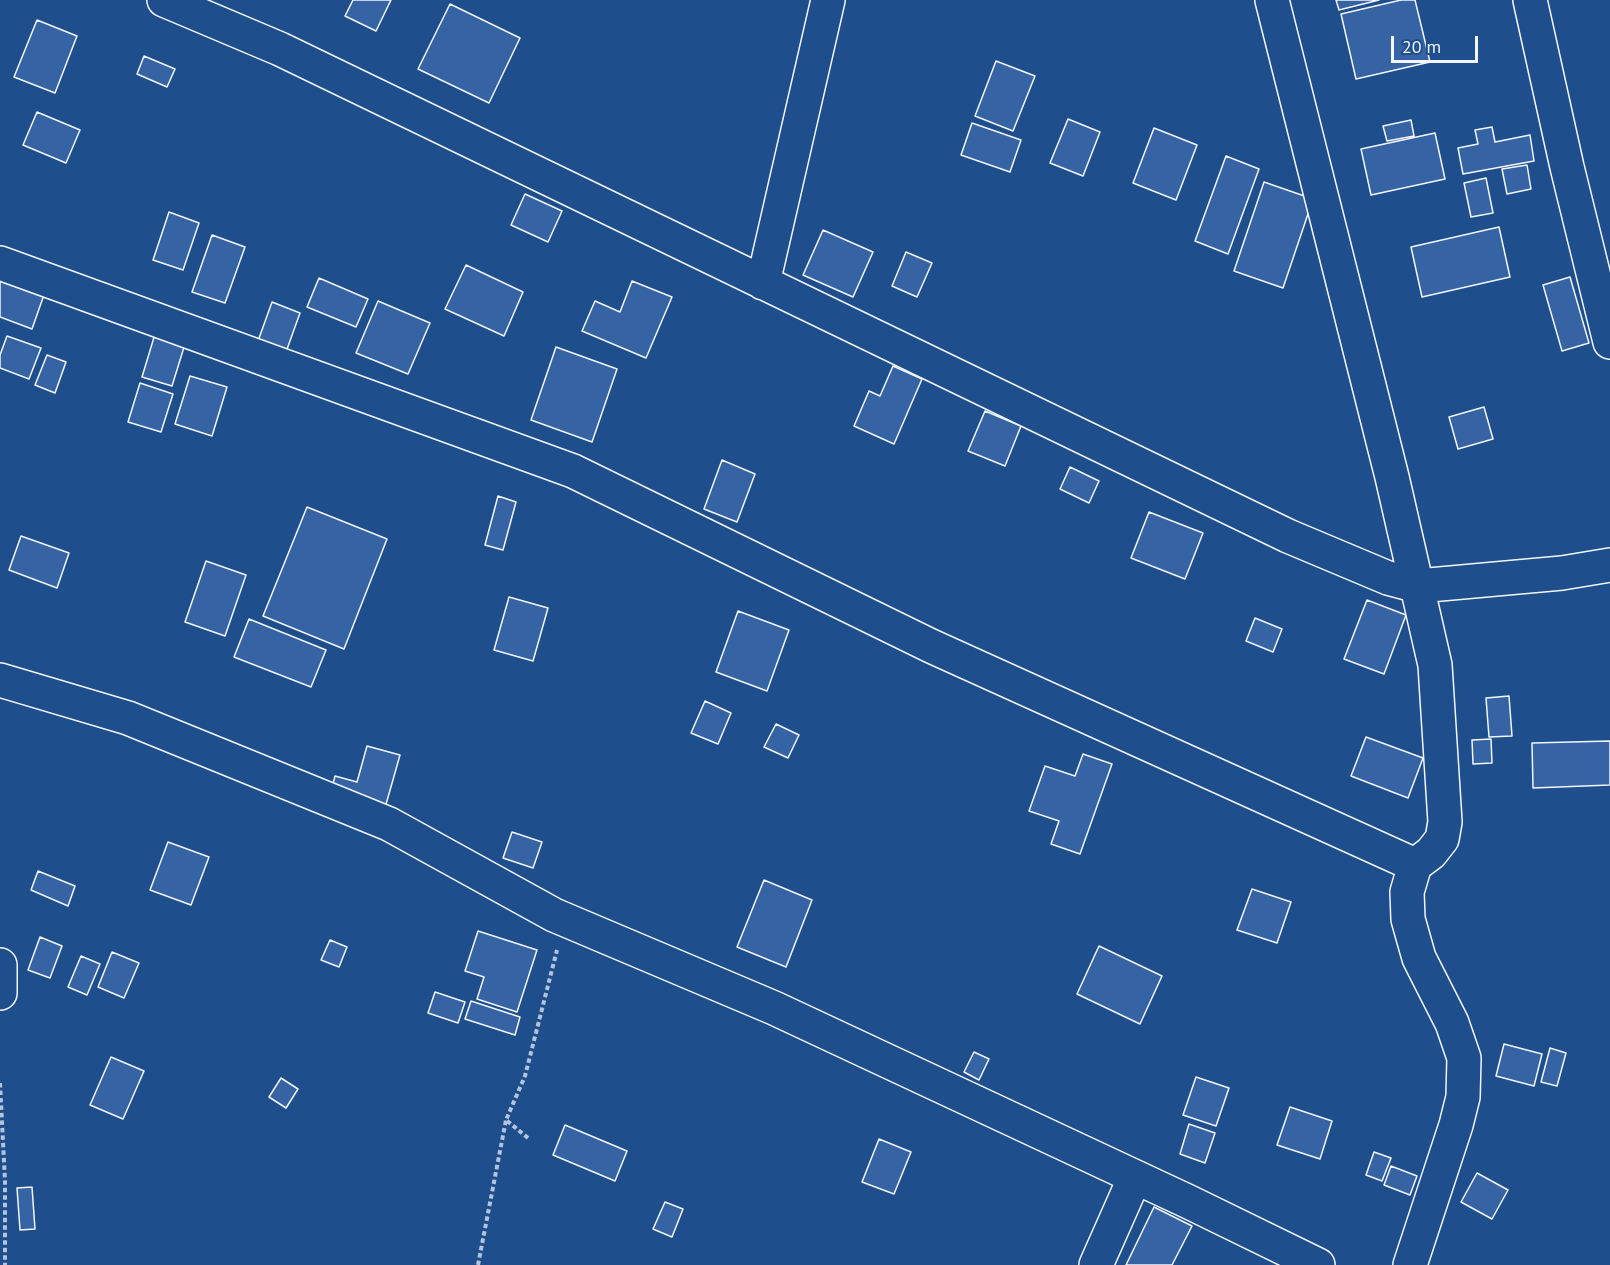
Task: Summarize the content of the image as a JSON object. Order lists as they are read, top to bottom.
{
  "scale_bar": "20 m"
}
